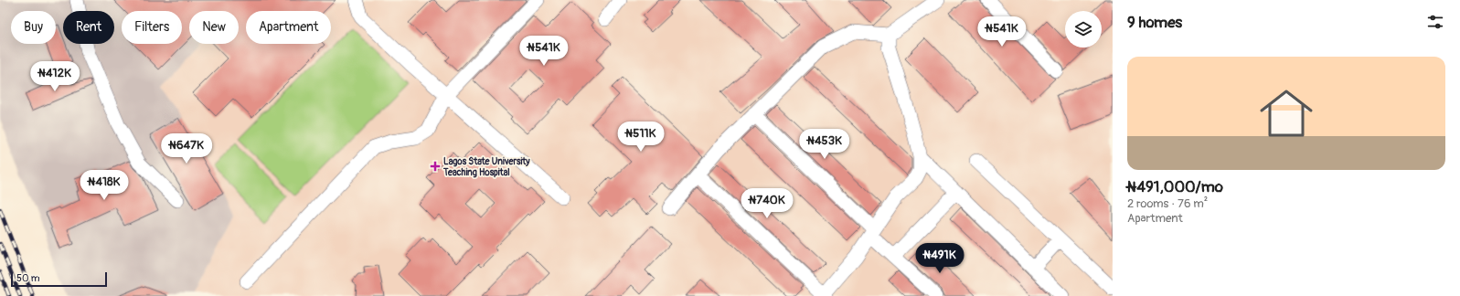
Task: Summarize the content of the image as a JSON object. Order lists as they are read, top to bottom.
{
  "places": {
    "health": ["Lagos State University Teaching Hospital"]
  },
  "scale_bar": "50 m",
  "page": {
    "heading": "9 homes",
    "chip": [
      "Buy",
      "Rent",
      "Filters",
      "New",
      "Apartment"
    ],
    "price": [
      "₦541K",
      "₦541K",
      "₦412K",
      "₦511K",
      "₦453K",
      "₦647K",
      "₦418K",
      "₦740K",
      "₦491K"
    ],
    "list": [
      {
        "name": "₦491,000/mo",
        "note": "2 rooms · 76 m² · Apartment"
      }
    ],
    "scale": "50 m"
  }
}
